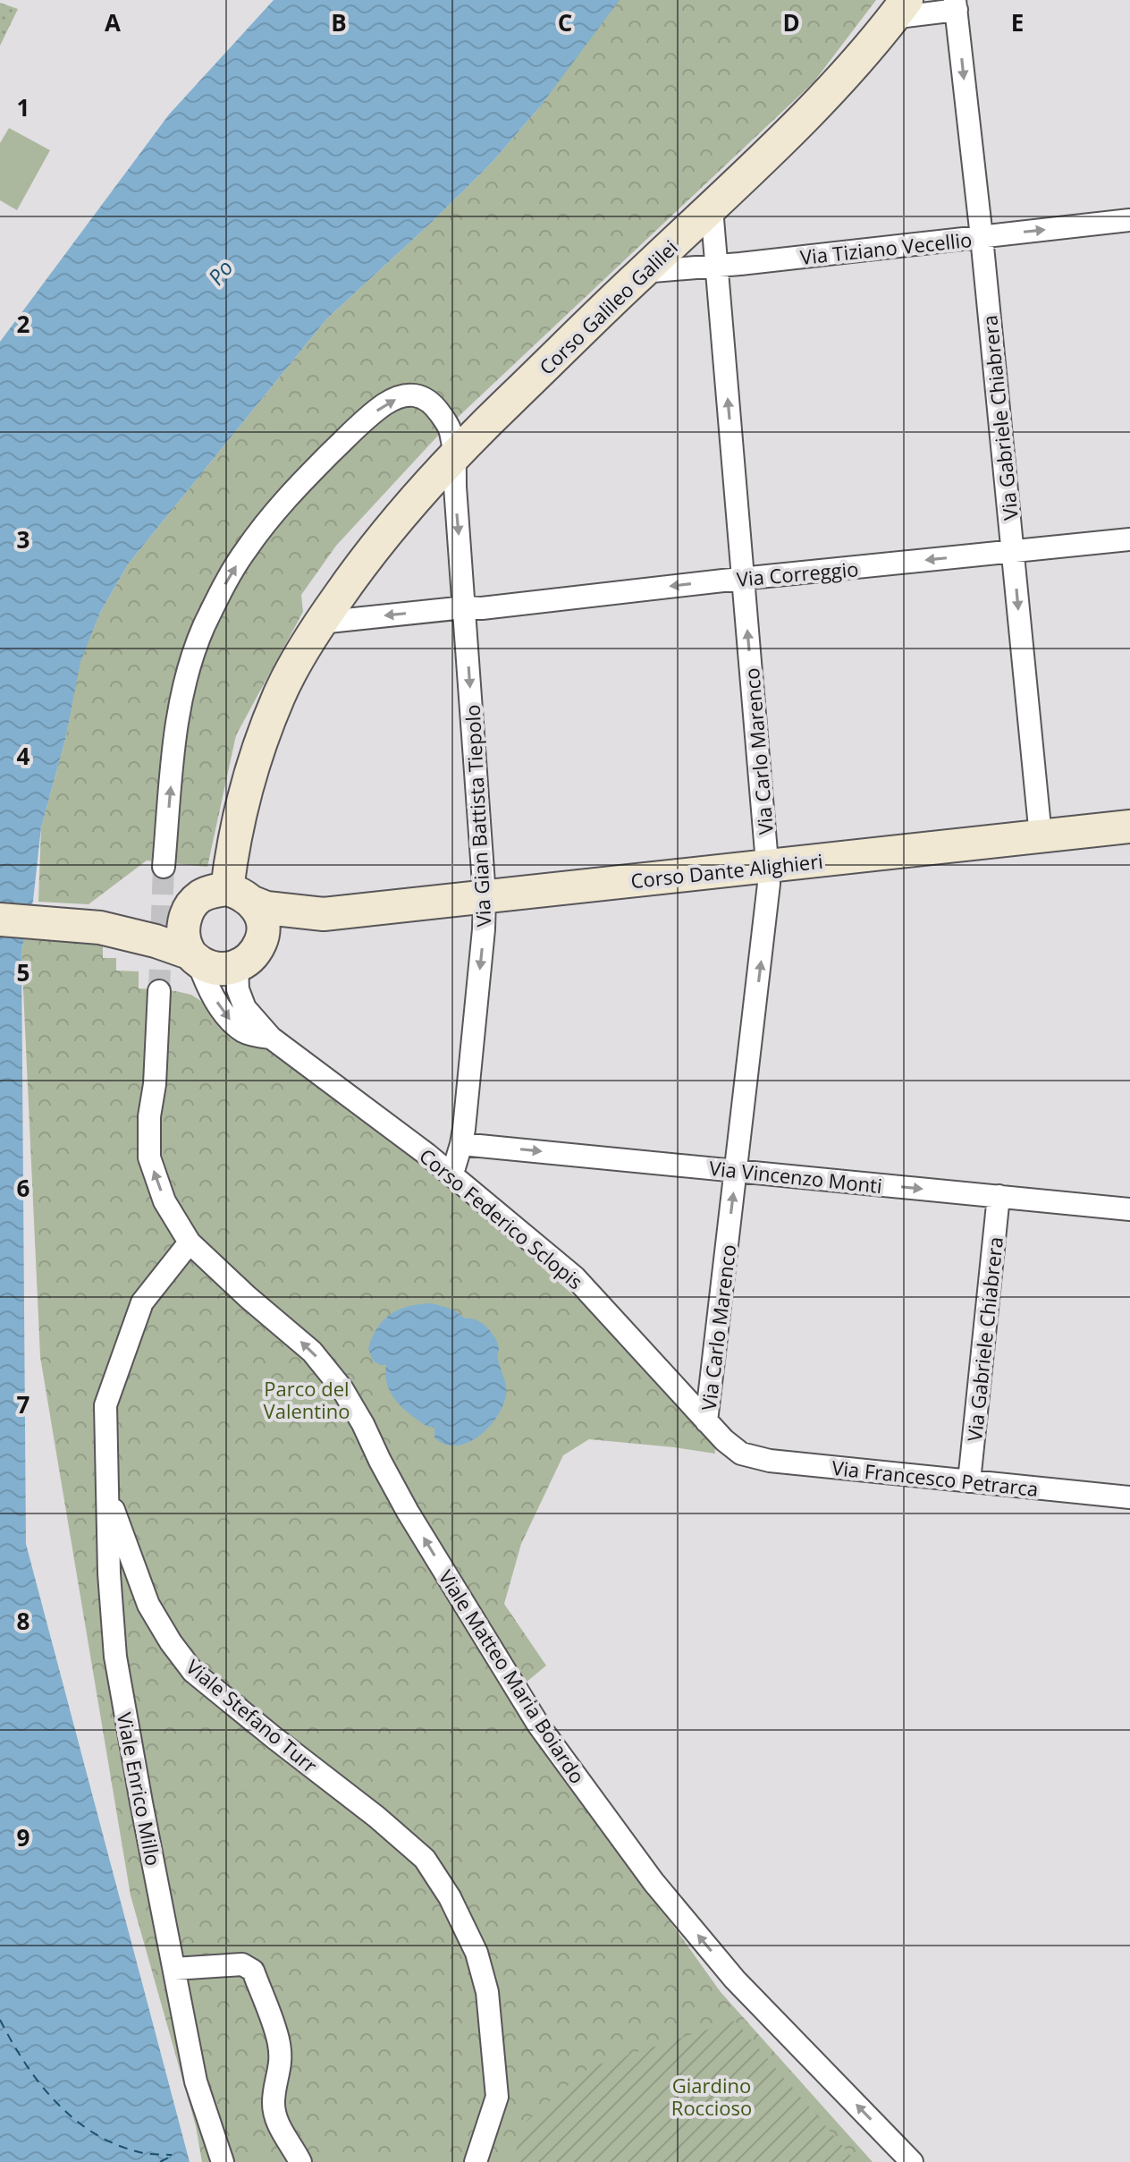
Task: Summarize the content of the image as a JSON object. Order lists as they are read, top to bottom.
{
  "streets": {
    "street": [
      "Via Tiziano Vecellio",
      "Corso Galileo Galilei",
      "Via Gabriele Chiabrera",
      "Via Correggio",
      "Via Carlo Marenco",
      "Via Gian Battista Tiepolo",
      "Corso Dante Alighieri",
      "Via Vincenzo Monti",
      "Corso Federico Sclopis",
      "Via Francesco Petrarca",
      "Viale Matteo Maria Boiardo",
      "Viale Stefano Turr",
      "Viale Enrico Millo"
    ]
  },
  "crossings": [
    ["Via Tiziano Vecellio", "Corso Galileo Galilei"],
    ["Via Tiziano Vecellio", "Via Gabriele Chiabrera"],
    ["Via Tiziano Vecellio", "Via Carlo Marenco"],
    ["Corso Galileo Galilei", "Via Carlo Marenco"],
    ["Corso Galileo Galilei", "Via Gian Battista Tiepolo"],
    ["Corso Galileo Galilei", "Corso Dante Alighieri"],
    ["Corso Galileo Galilei", "Corso Federico Sclopis"],
    ["Via Gabriele Chiabrera", "Via Correggio"],
    ["Via Gabriele Chiabrera", "Corso Dante Alighieri"],
    ["Via Gabriele Chiabrera", "Via Vincenzo Monti"],
    ["Via Gabriele Chiabrera", "Via Francesco Petrarca"],
    ["Via Correggio", "Via Carlo Marenco"],
    ["Via Correggio", "Via Gian Battista Tiepolo"],
    ["Via Carlo Marenco", "Corso Dante Alighieri"],
    ["Via Carlo Marenco", "Via Vincenzo Monti"],
    ["Via Carlo Marenco", "Corso Federico Sclopis"],
    ["Via Gian Battista Tiepolo", "Corso Dante Alighieri"],
    ["Via Gian Battista Tiepolo", "Via Vincenzo Monti"],
    ["Via Gian Battista Tiepolo", "Corso Federico Sclopis"],
    ["Corso Dante Alighieri", "Corso Federico Sclopis"],
    ["Corso Federico Sclopis", "Via Francesco Petrarca"],
    ["Viale Matteo Maria Boiardo", "Viale Stefano Turr"],
    ["Viale Stefano Turr", "Viale Enrico Millo"]
  ],
  "one_way": [
    "Via Gabriele Chiabrera",
    "Via Correggio",
    "Via Carlo Marenco",
    "Via Vincenzo Monti",
    "Viale Matteo Maria Boiardo"
  ],
  "water": ["Po"],
  "parks": ["Parco del Valentino", "Giardino Roccioso"],
  "grid": {
    "columns": [
      "A",
      "B",
      "C",
      "D",
      "E"
    ],
    "rows": [
      "1",
      "2",
      "3",
      "4",
      "5",
      "6",
      "7",
      "8",
      "9"
    ]
  }
}
